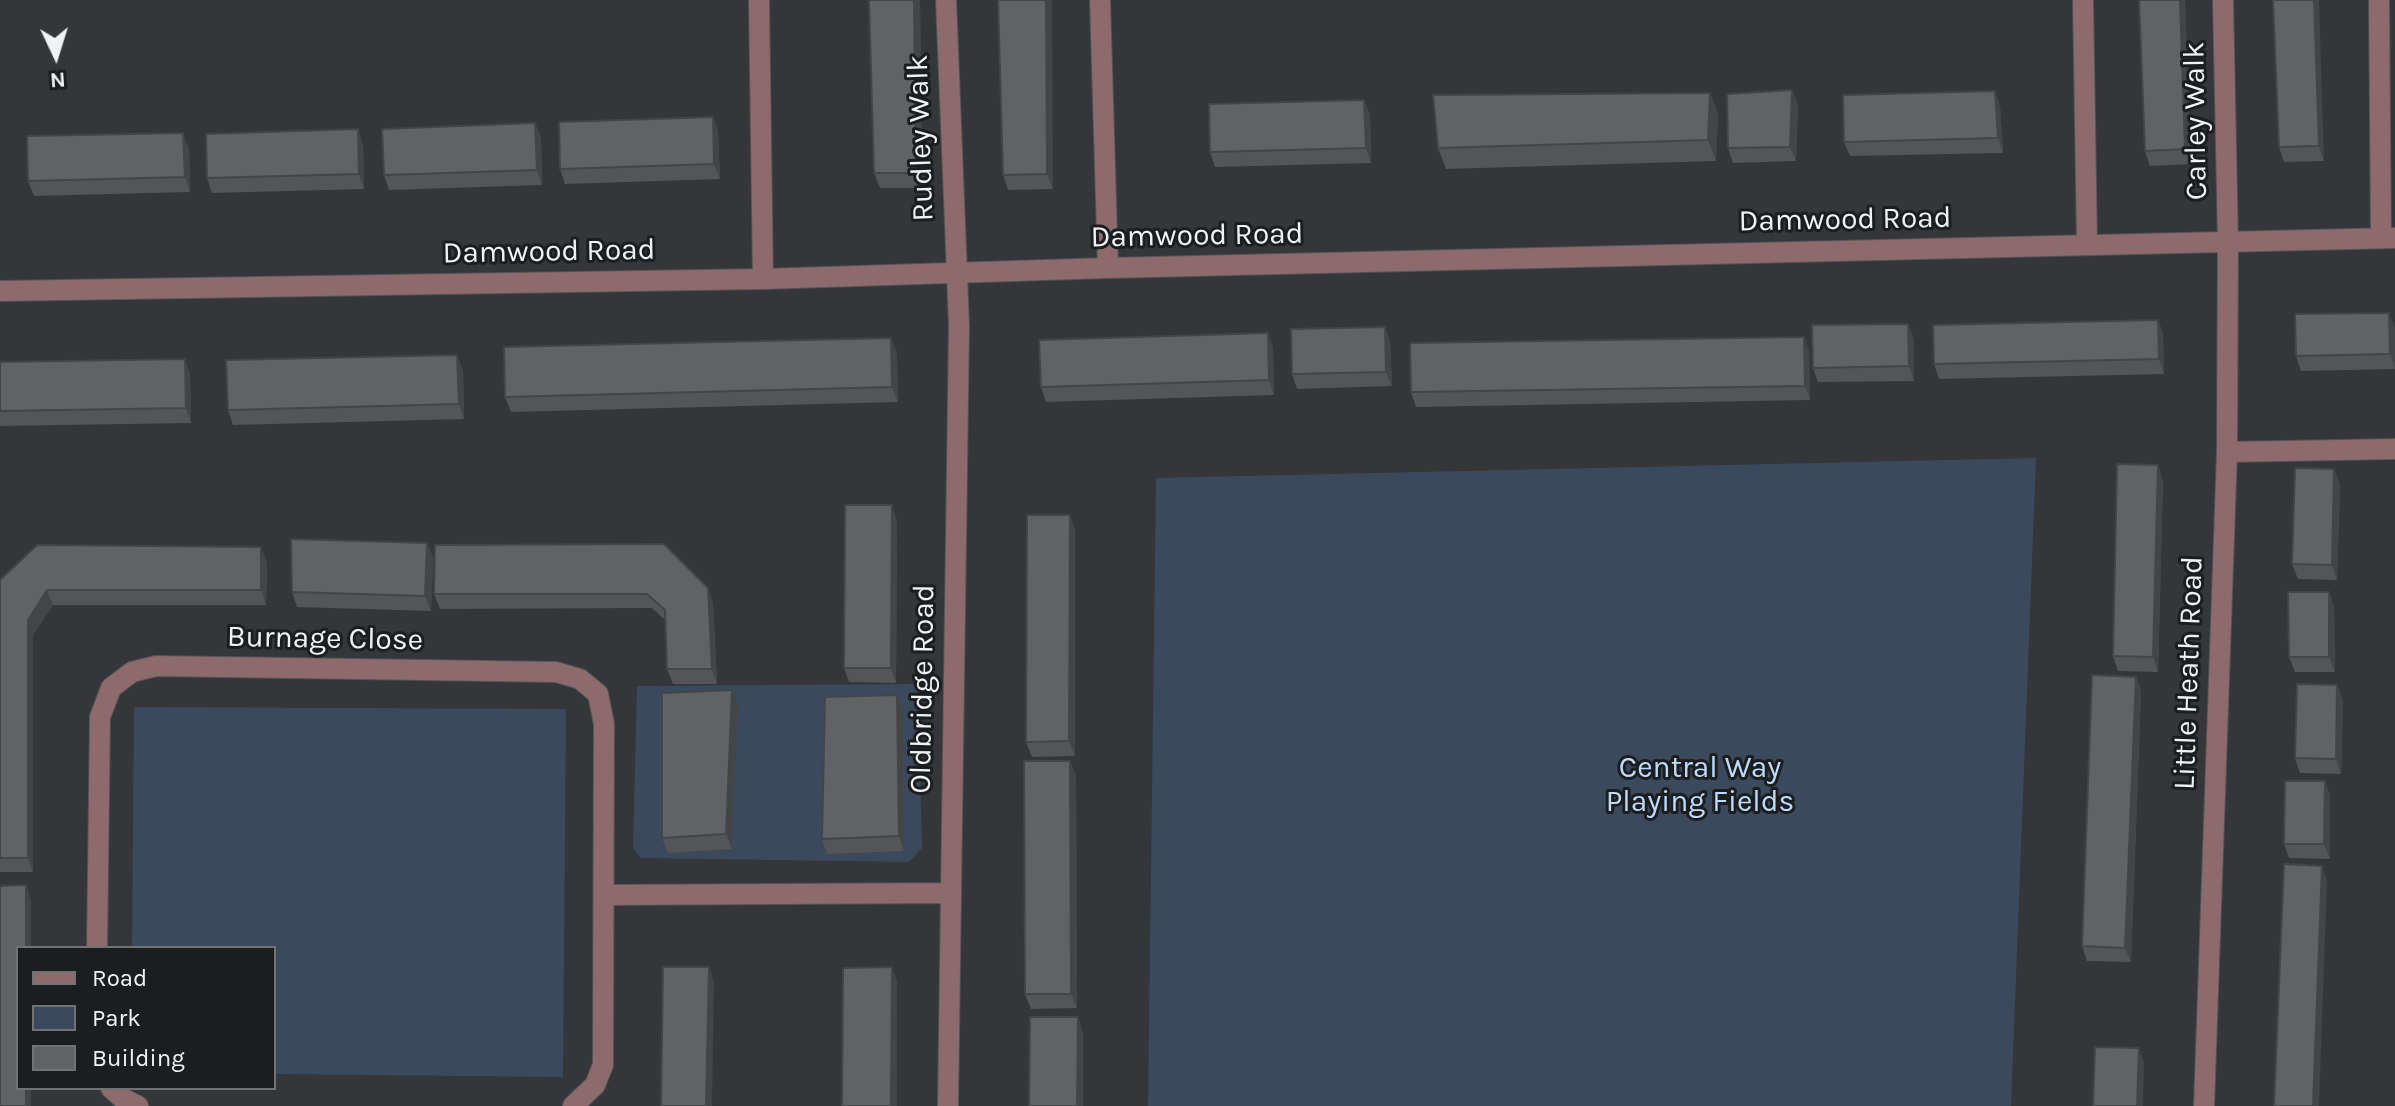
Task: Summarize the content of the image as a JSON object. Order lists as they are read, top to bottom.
{
  "streets": {
    "street": [
      "Carley Walk",
      "Rudley Walk",
      "Damwood Road",
      "Burnage Close",
      "Little Heath Road",
      "Oldbridge Road"
    ]
  },
  "crossings": [
    ["Carley Walk", "Damwood Road"],
    ["Carley Walk", "Little Heath Road"],
    ["Rudley Walk", "Damwood Road"],
    ["Rudley Walk", "Oldbridge Road"],
    ["Damwood Road", "Little Heath Road"],
    ["Damwood Road", "Oldbridge Road"]
  ],
  "parks": ["Central Way Playing Fields"],
  "legend": ["Road", "Park", "Building"],
  "north": "bottom"
}
